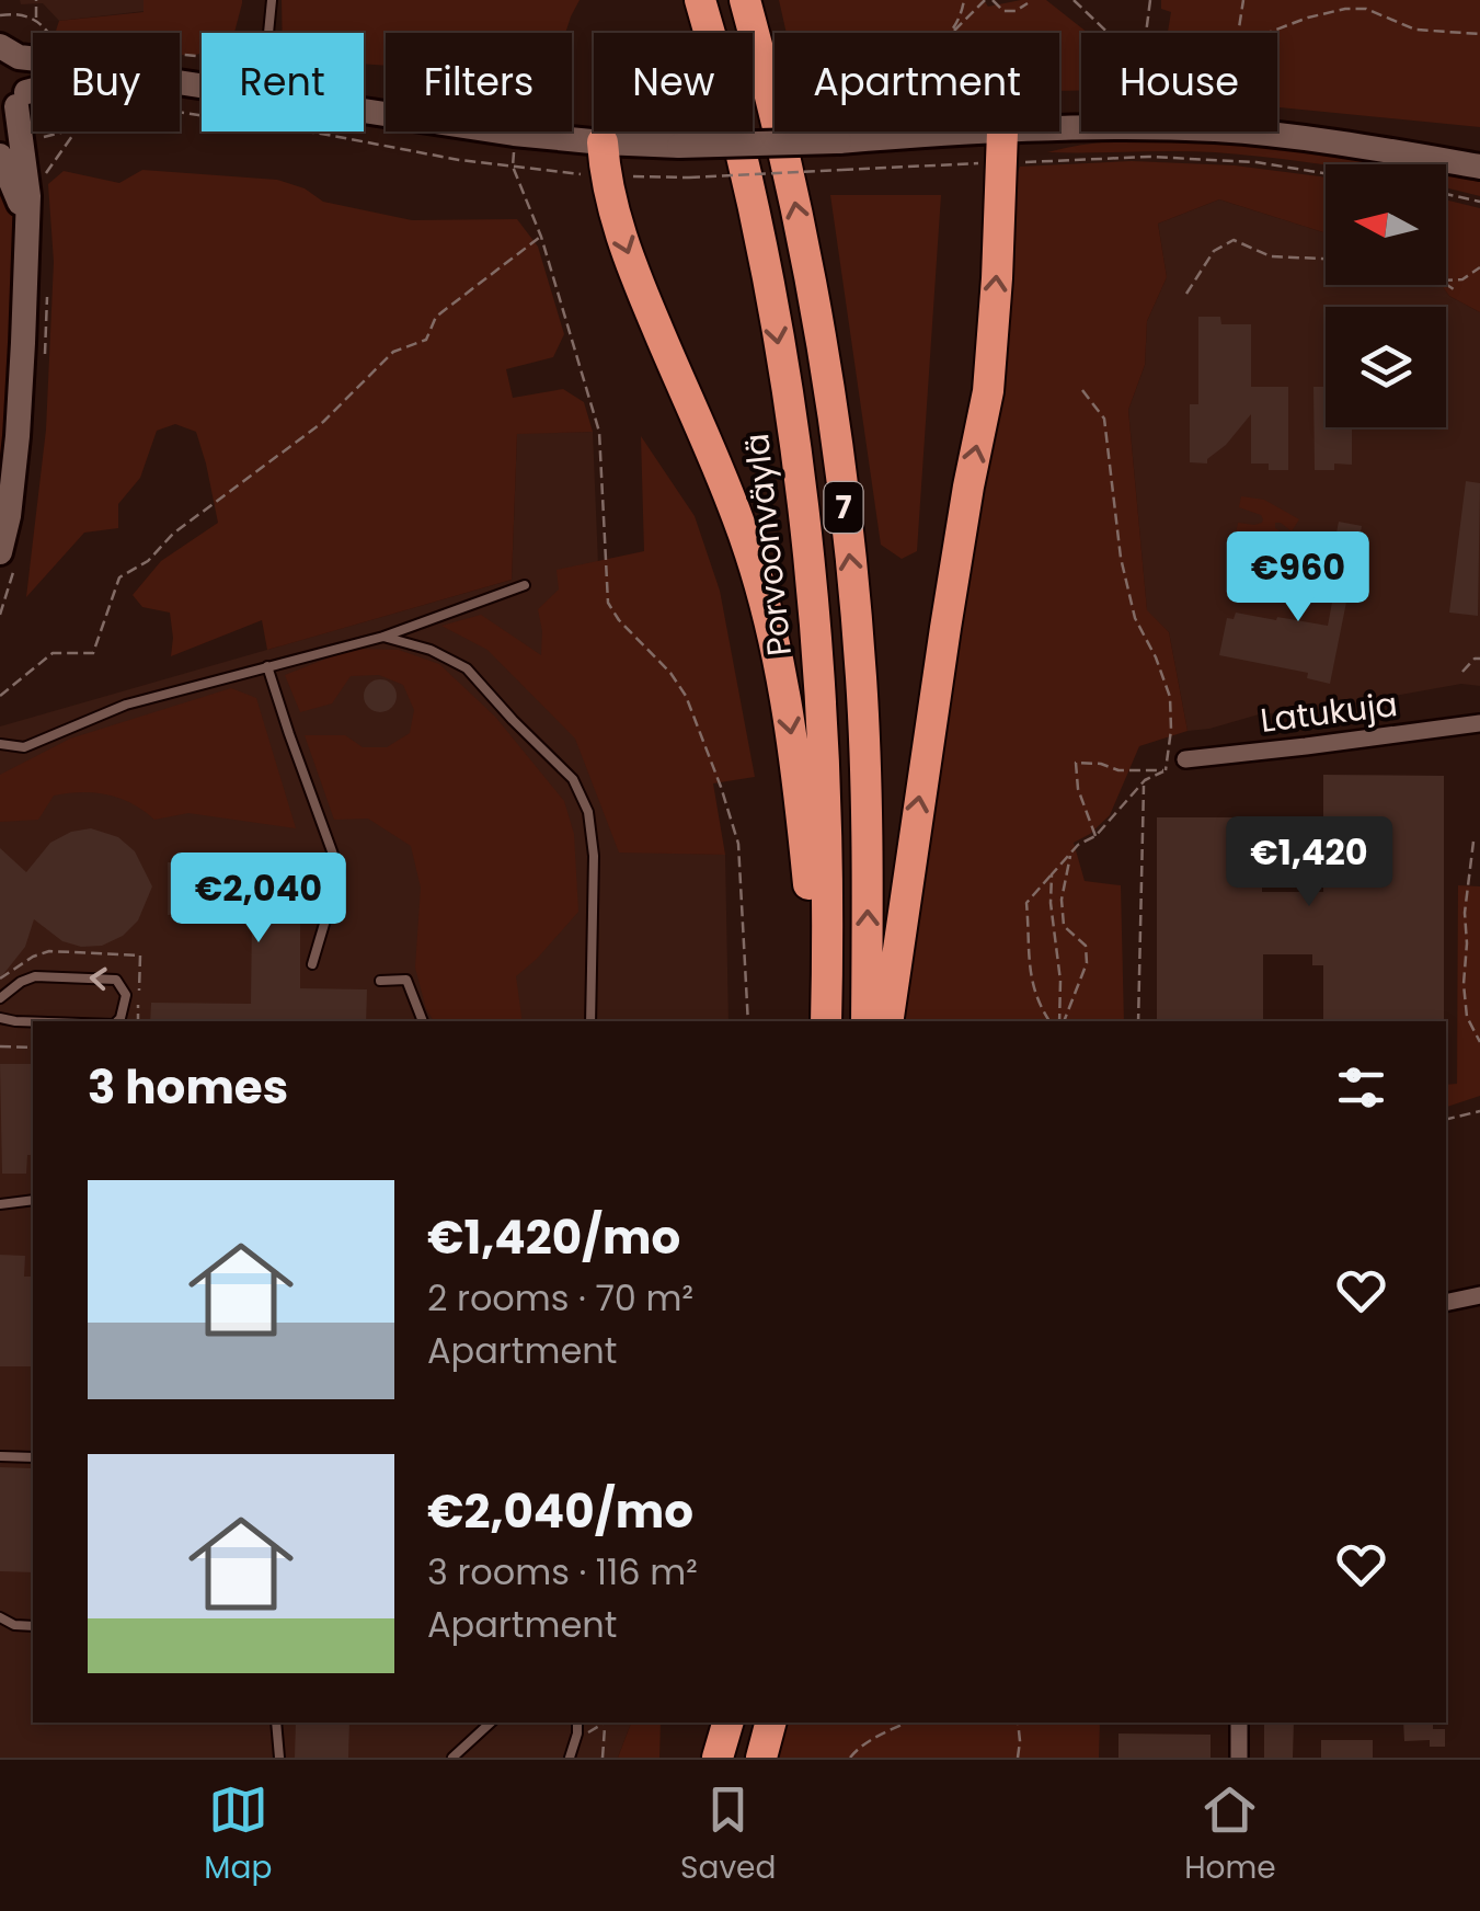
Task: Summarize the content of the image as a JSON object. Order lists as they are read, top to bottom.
{
  "streets": {
    "highway": ["7", "Porvoonväylä"],
    "street": ["Latukuja"]
  },
  "north": "left",
  "page": {
    "chip": [
      "Buy",
      "Rent",
      "Filters",
      "New",
      "Apartment",
      "House"
    ],
    "price": ["€960", "€1,420", "€2,040"],
    "heading": "3 homes",
    "list": [
      {
        "name": "€1,420/mo",
        "note": "2 rooms · 70 m² · Apartment"
      },
      {
        "name": "€2,040/mo",
        "note": "3 rooms · 116 m² · Apartment"
      }
    ],
    "tabs": ["Map", "Saved", "Home"]
  }
}
